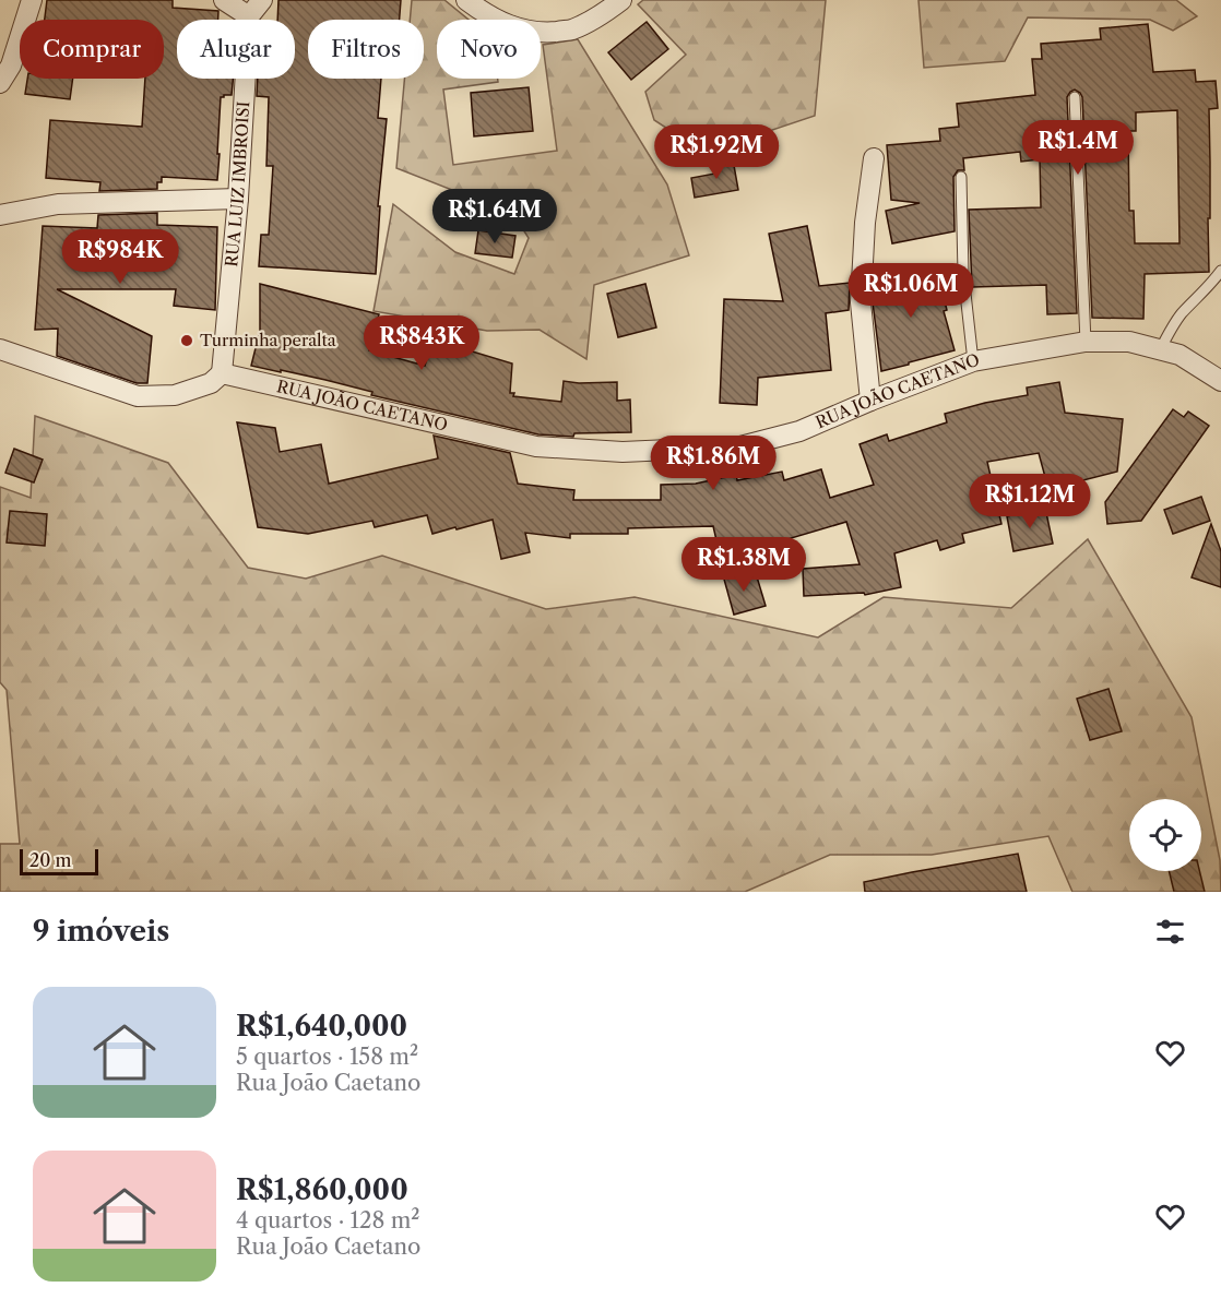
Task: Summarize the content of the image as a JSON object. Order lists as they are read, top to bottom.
{
  "streets": {
    "street": ["RUA LUIZ IMBROISI", "RUA JOÃO CAETANO"]
  },
  "crossings": [
    ["RUA LUIZ IMBROISI", "RUA JOÃO CAETANO"]
  ],
  "places": ["Turminha peralta"],
  "scale_bar": "20 m",
  "page": {
    "chip": [
      "Comprar",
      "Alugar",
      "Filtros",
      "Novo"
    ],
    "price": [
      "R$1.4M",
      "R$1.92M",
      "R$1.64M",
      "R$984K",
      "R$1.06M",
      "R$843K",
      "R$1.86M",
      "R$1.12M",
      "R$1.38M"
    ],
    "scale": "20 m",
    "heading": "9 imóveis",
    "list": [
      {
        "name": "R$1,640,000",
        "note": "5 quartos · 158 m² · Rua João Caetano"
      },
      {
        "name": "R$1,860,000",
        "note": "4 quartos · 128 m² · Rua João Caetano"
      }
    ]
  }
}
